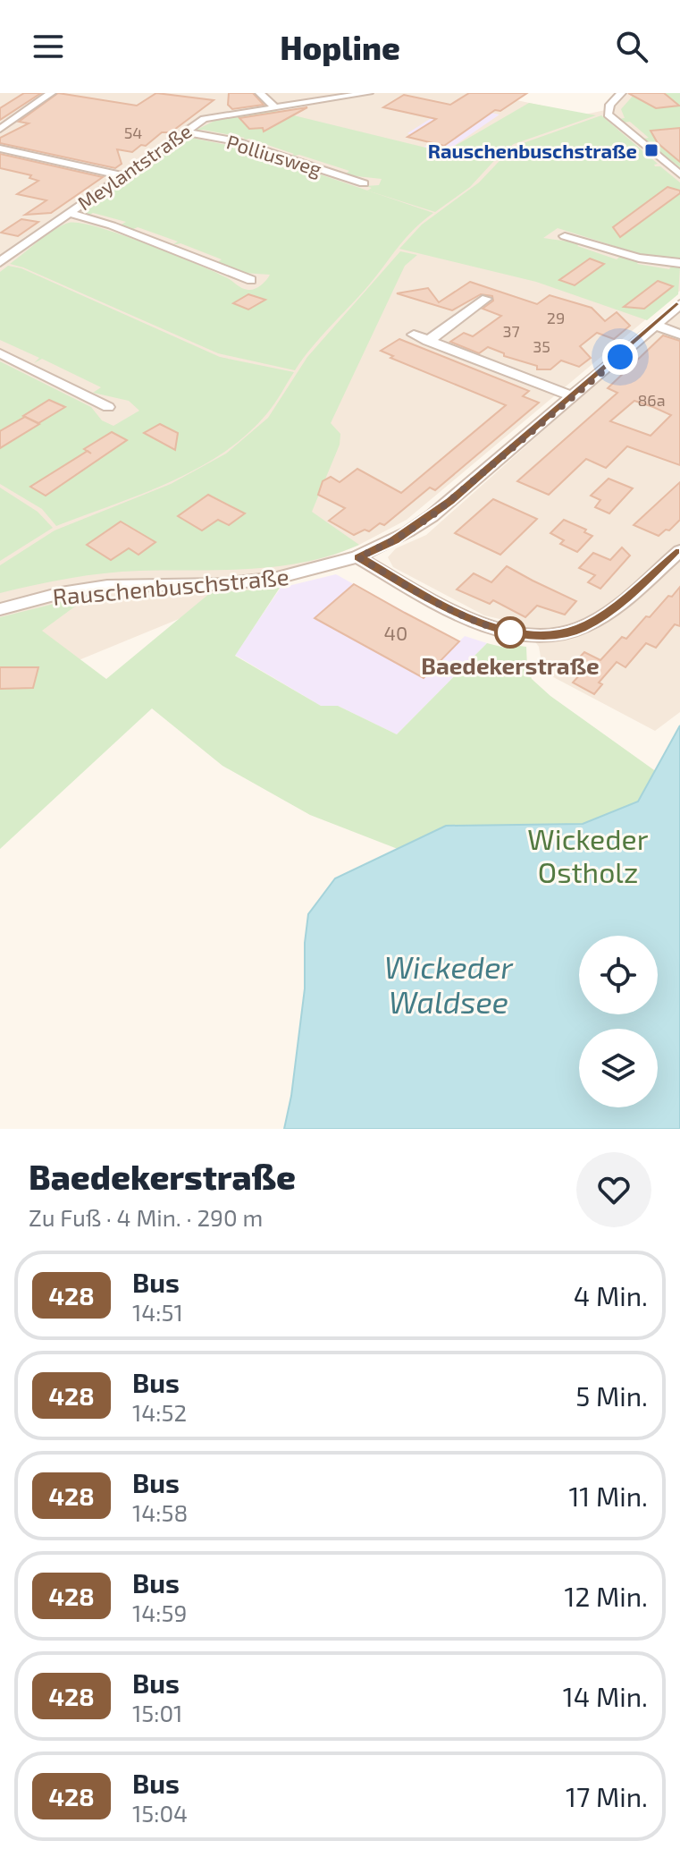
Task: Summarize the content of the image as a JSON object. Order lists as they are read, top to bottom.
{
  "streets": {
    "street": ["Polliusweg", "Meylantstraße", "Rauschenbuschstraße"]
  },
  "crossings": [
    ["Polliusweg", "Meylantstraße"]
  ],
  "water": ["Wickeder Waldsee"],
  "parks": ["Wickeder Ostholz"],
  "places": {
    "transit": ["Rauschenbuschstraße"],
    "other": ["Baedekerstraße"]
  },
  "lines": ["bus line 428"],
  "house_numbers": [
    "54",
    "29",
    "37",
    "35",
    "86a",
    "40"
  ],
  "page": {
    "header": "Hopline",
    "heading": ["Baedekerstraße", "Zu Fuß · 4 Min. · 290 m"],
    "list": [
      {
        "mark": "428",
        "name": "Bus",
        "note": "14:51",
        "value": "4 Min."
      },
      {
        "mark": "428",
        "name": "Bus",
        "note": "14:52",
        "value": "5 Min."
      },
      {
        "mark": "428",
        "name": "Bus",
        "note": "14:58",
        "value": "11 Min."
      },
      {
        "mark": "428",
        "name": "Bus",
        "note": "14:59",
        "value": "12 Min."
      },
      {
        "mark": "428",
        "name": "Bus",
        "note": "15:01",
        "value": "14 Min."
      },
      {
        "mark": "428",
        "name": "Bus",
        "note": "15:04",
        "value": "17 Min."
      }
    ]
  }
}
